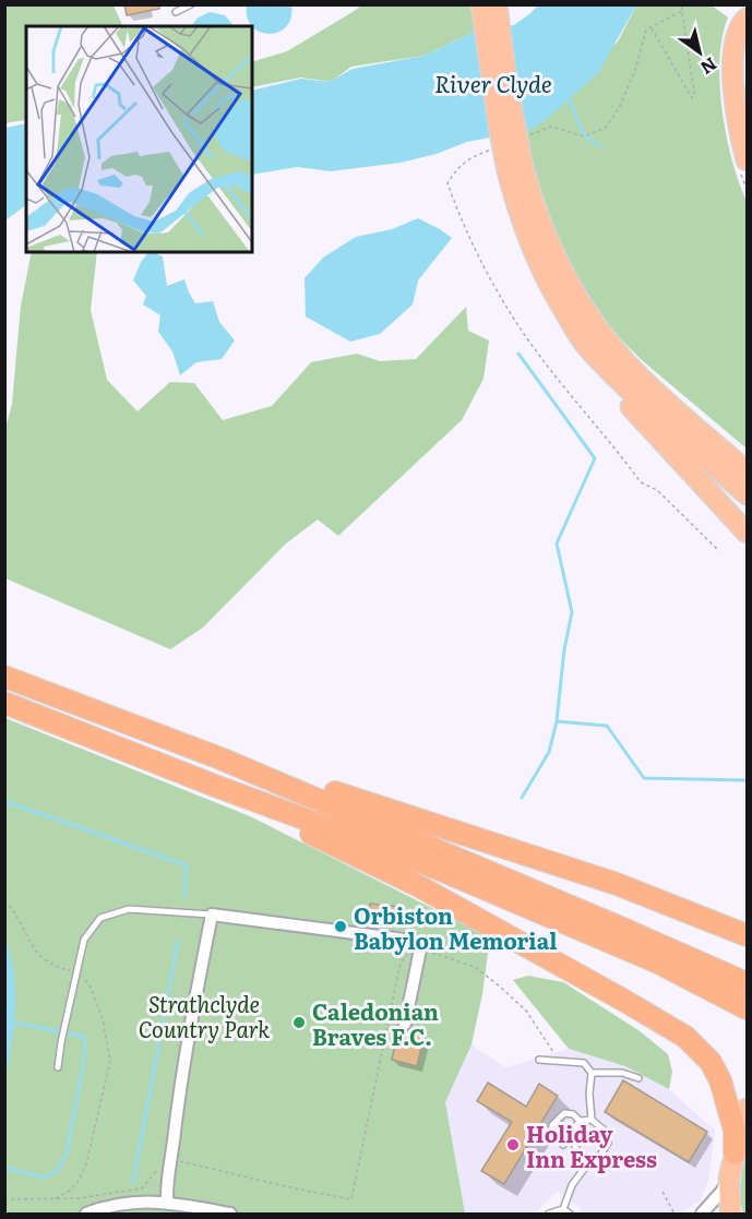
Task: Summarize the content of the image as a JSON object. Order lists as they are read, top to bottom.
{
  "water": ["River Clyde"],
  "parks": ["Strathclyde Country Park"],
  "places": ["Orbiston Babylon Memorial", "Caledonian Braves F.C.", "Holiday Inn Express"],
  "north": "bottom right"
}
